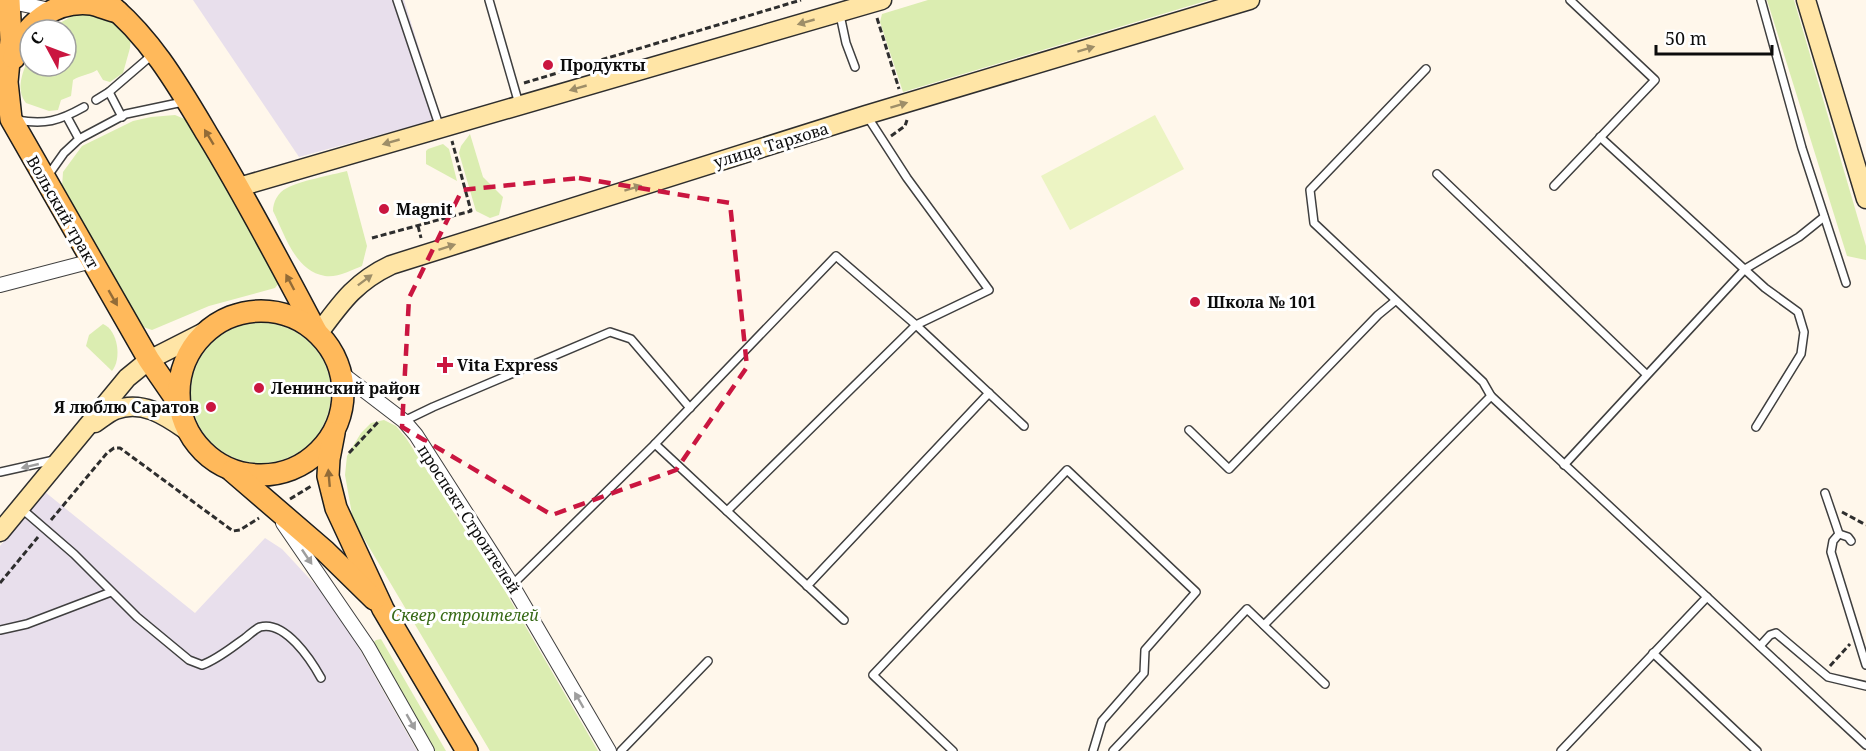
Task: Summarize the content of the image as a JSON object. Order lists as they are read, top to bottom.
{
  "streets": {
    "main road": ["улица Тархова", "Вольский тракт"],
    "street": ["проспект Строителей"]
  },
  "crossings": [
    ["улица Тархова", "Вольский тракт"],
    ["улица Тархова", "проспект Строителей"],
    ["Вольский тракт", "проспект Строителей"]
  ],
  "one_way": ["проспект Строителей"],
  "parks": ["Cквер cтроителей"],
  "places": {
    "other": [
      "Продукты",
      "Magnit",
      "Школа № 101",
      "Ленинский район",
      "Я люблю Саратов"
    ],
    "health": ["Vita Express"]
  },
  "scale_bar": "50 m",
  "north": "top left"
}
